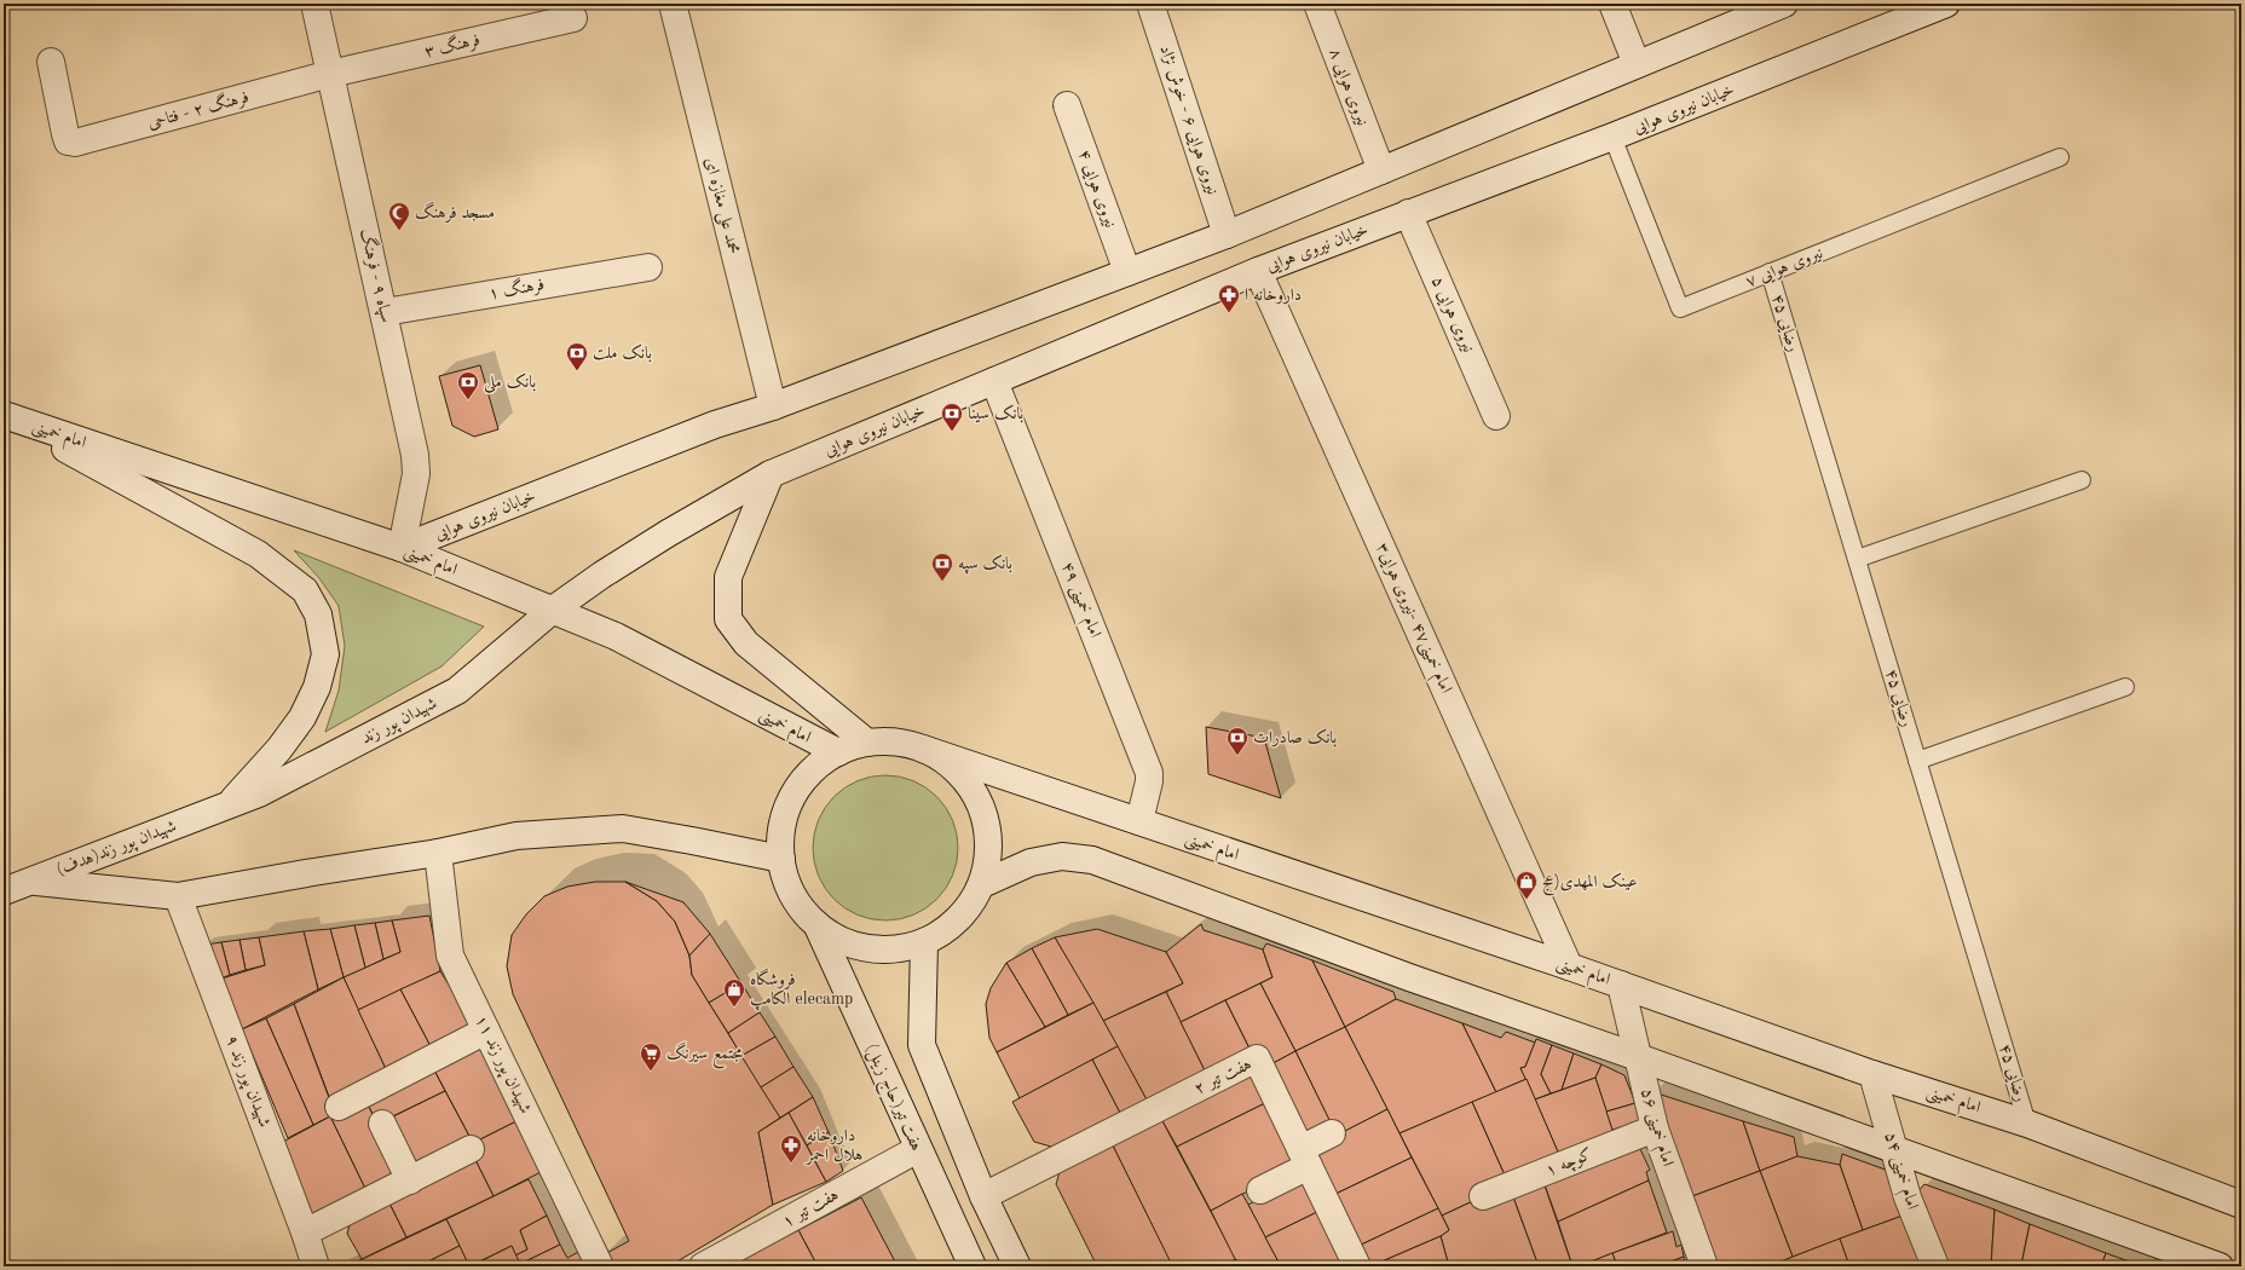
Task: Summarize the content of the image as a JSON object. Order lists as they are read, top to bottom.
{
  "streets": {
    "main road": [
      "فرهنگ ۳",
      "نیروی هوایی ۸",
      "خیابان نیروی هوایی",
      "فرهنگ ۲ - فتاحی",
      "نیروی هوایی ۶ - خوش نژاد",
      "نیروی هوایی ۴",
      "محمد علی مغازه ای",
      "سپاه ۹ - فرهنگ",
      "فرهنگ ۱",
      "نیروی هوایی ۵",
      "امام خمینی",
      "امام خمینی ۴۹",
      "امام خمینی۴۷ -نیروی هوایی۳",
      "شهیدان پور زند",
      "شهیدان پور زند(هدف)",
      "شهیدان پور زند ۱۱",
      "هفت تیر ۲",
      "شهیدان پور زند ۹",
      "هفت تیر(حاج زینل)",
      "امام خمینی ۵۶",
      "کوچه ۱",
      "امام خمینی ۵۴",
      "هفت تیر ۱"
    ],
    "lane": ["نیروی هوایی ۷", "رضایی ۴۵"]
  },
  "crossings": [
    ["فرهنگ ۳", "فرهنگ ۲ - فتاحی"],
    ["فرهنگ ۳", "سپاه ۹ - فرهنگ"],
    ["نیروی هوایی ۸", "خیابان نیروی هوایی"],
    ["خیابان نیروی هوایی", "نیروی هوایی ۶ - خوش نژاد"],
    ["خیابان نیروی هوایی", "نیروی هوایی ۴"],
    ["خیابان نیروی هوایی", "محمد علی مغازه ای"],
    ["خیابان نیروی هوایی", "نیروی هوایی ۷"],
    ["خیابان نیروی هوایی", "سپاه ۹ - فرهنگ"],
    ["خیابان نیروی هوایی", "نیروی هوایی ۵"],
    ["خیابان نیروی هوایی", "امام خمینی"],
    ["خیابان نیروی هوایی", "امام خمینی ۴۹"],
    ["خیابان نیروی هوایی", "امام خمینی۴۷ -نیروی هوایی۳"],
    ["خیابان نیروی هوایی", "شهیدان پور زند"],
    ["فرهنگ ۲ - فتاحی", "سپاه ۹ - فرهنگ"],
    ["نیروی هوایی ۷", "رضایی ۴۵"],
    ["سپاه ۹ - فرهنگ", "فرهنگ ۱"],
    ["سپاه ۹ - فرهنگ", "امام خمینی"],
    ["رضایی ۴۵", "امام خمینی"],
    ["امام خمینی", "امام خمینی ۴۹"],
    ["امام خمینی", "امام خمینی۴۷ -نیروی هوایی۳"],
    ["امام خمینی", "شهیدان پور زند"],
    ["امام خمینی", "امام خمینی ۵۶"],
    ["امام خمینی", "امام خمینی ۵۴"],
    ["شهیدان پور زند", "شهیدان پور زند(هدف)"],
    ["هفت تیر(حاج زینل)", "هفت تیر ۱"],
    ["امام خمینی ۵۶", "کوچه ۱"]
  ],
  "places": {
    "mosque": ["مسجد فرهنگ"],
    "pharmacy": ["داروخانه ا", "داروخانه هلال احمر"],
    "bank": [
      "بانک ملت",
      "بانک ملی",
      "بانک سینا",
      "بانک سپه",
      "بانک صادرات"
    ],
    "shop": ["عینک المهدی(عج", "فروشگاه الکامپ elecamp"],
    "supermarket": ["مجتمع سیرنگ"]
  }
}
